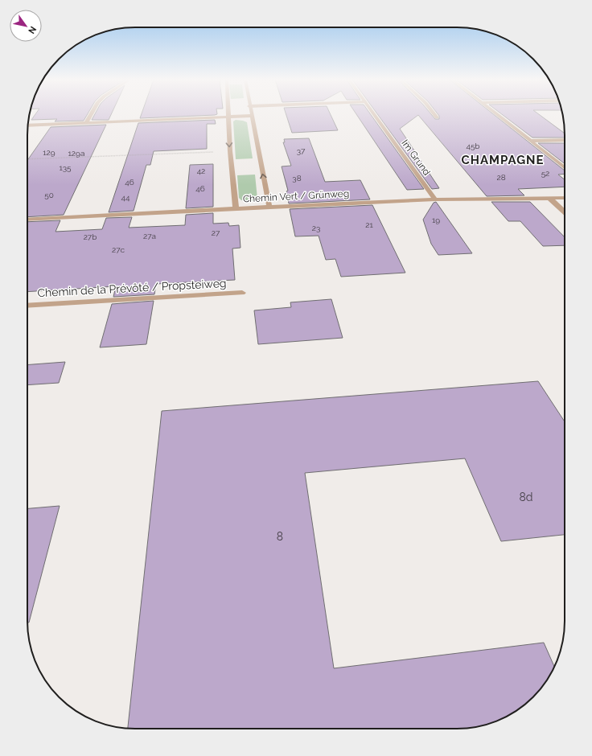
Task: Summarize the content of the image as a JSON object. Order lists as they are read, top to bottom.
{
  "streets": {
    "street": ["Im Grund", "Chemin Vert / Grünweg", "Chemin de la Prévôté / Propsteiweg"]
  },
  "crossings": [
    ["Im Grund", "Chemin Vert / Grünweg"]
  ],
  "districts": ["CHAMPAGNE"],
  "house_numbers": [
    "45b",
    "37",
    "129",
    "129a",
    "135",
    "42",
    "52",
    "28",
    "38",
    "46",
    "46",
    "50",
    "44",
    "19",
    "21",
    "23",
    "27",
    "27a",
    "27b",
    "27c",
    "8d",
    "8"
  ],
  "north": "bottom right"
}
